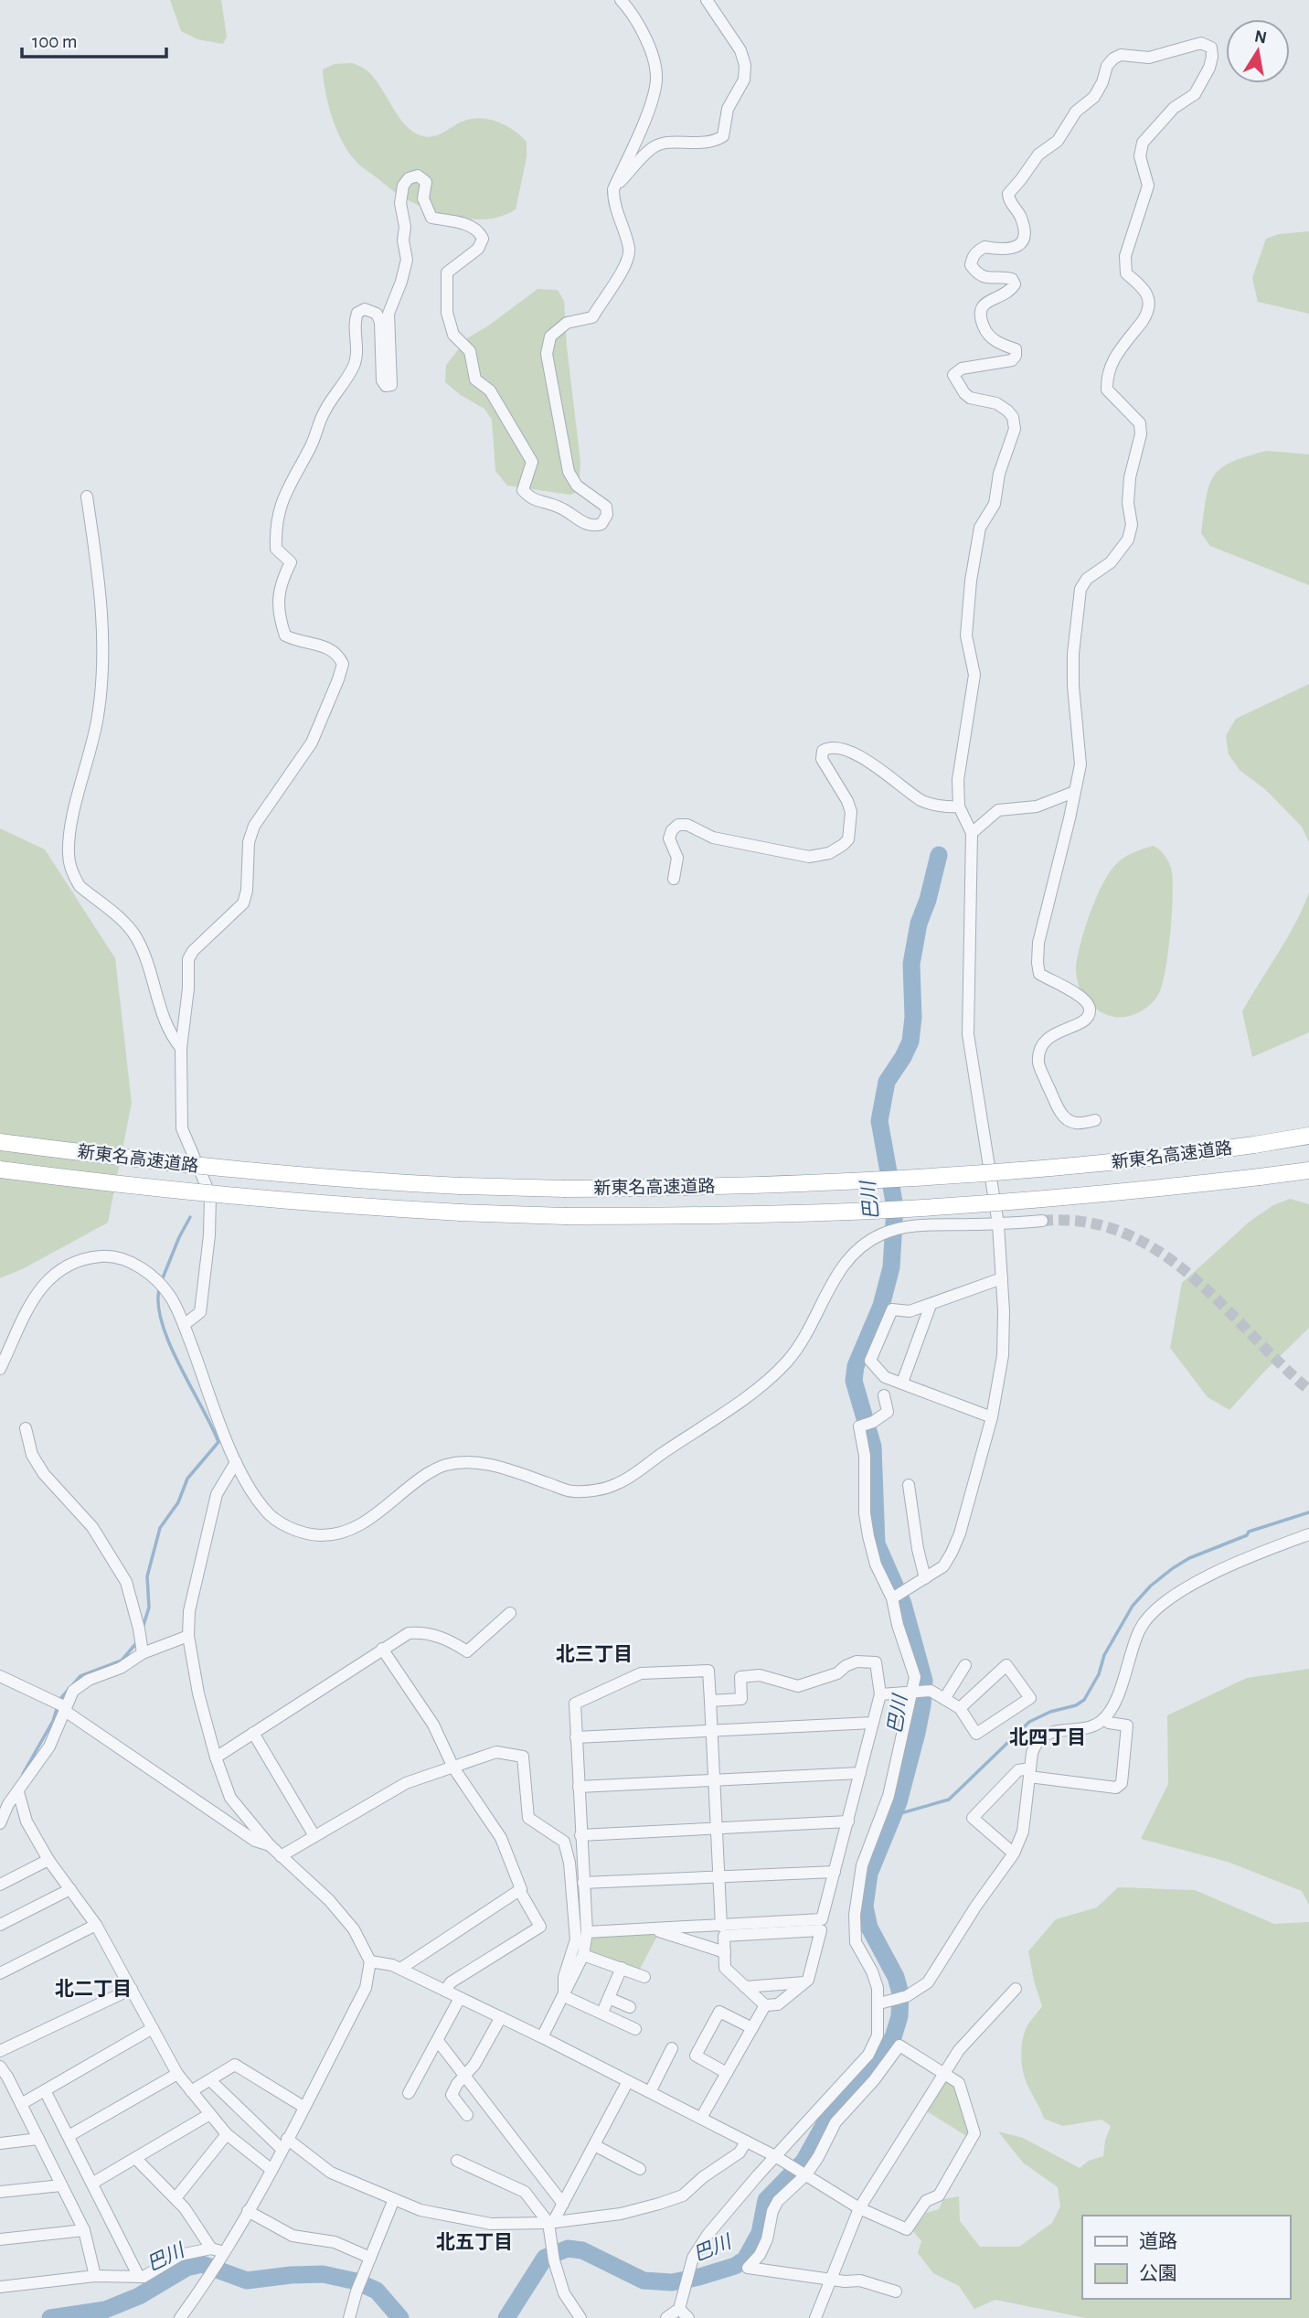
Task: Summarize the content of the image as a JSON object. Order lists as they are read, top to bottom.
{
  "streets": {
    "highway": ["新東名高速道路"]
  },
  "districts": [
    "北三丁目",
    "北四丁目",
    "北二丁目",
    "北五丁目"
  ],
  "water": ["巴川"],
  "legend": ["道路", "公園"],
  "scale_bar": "100 m",
  "north": "top"
}
